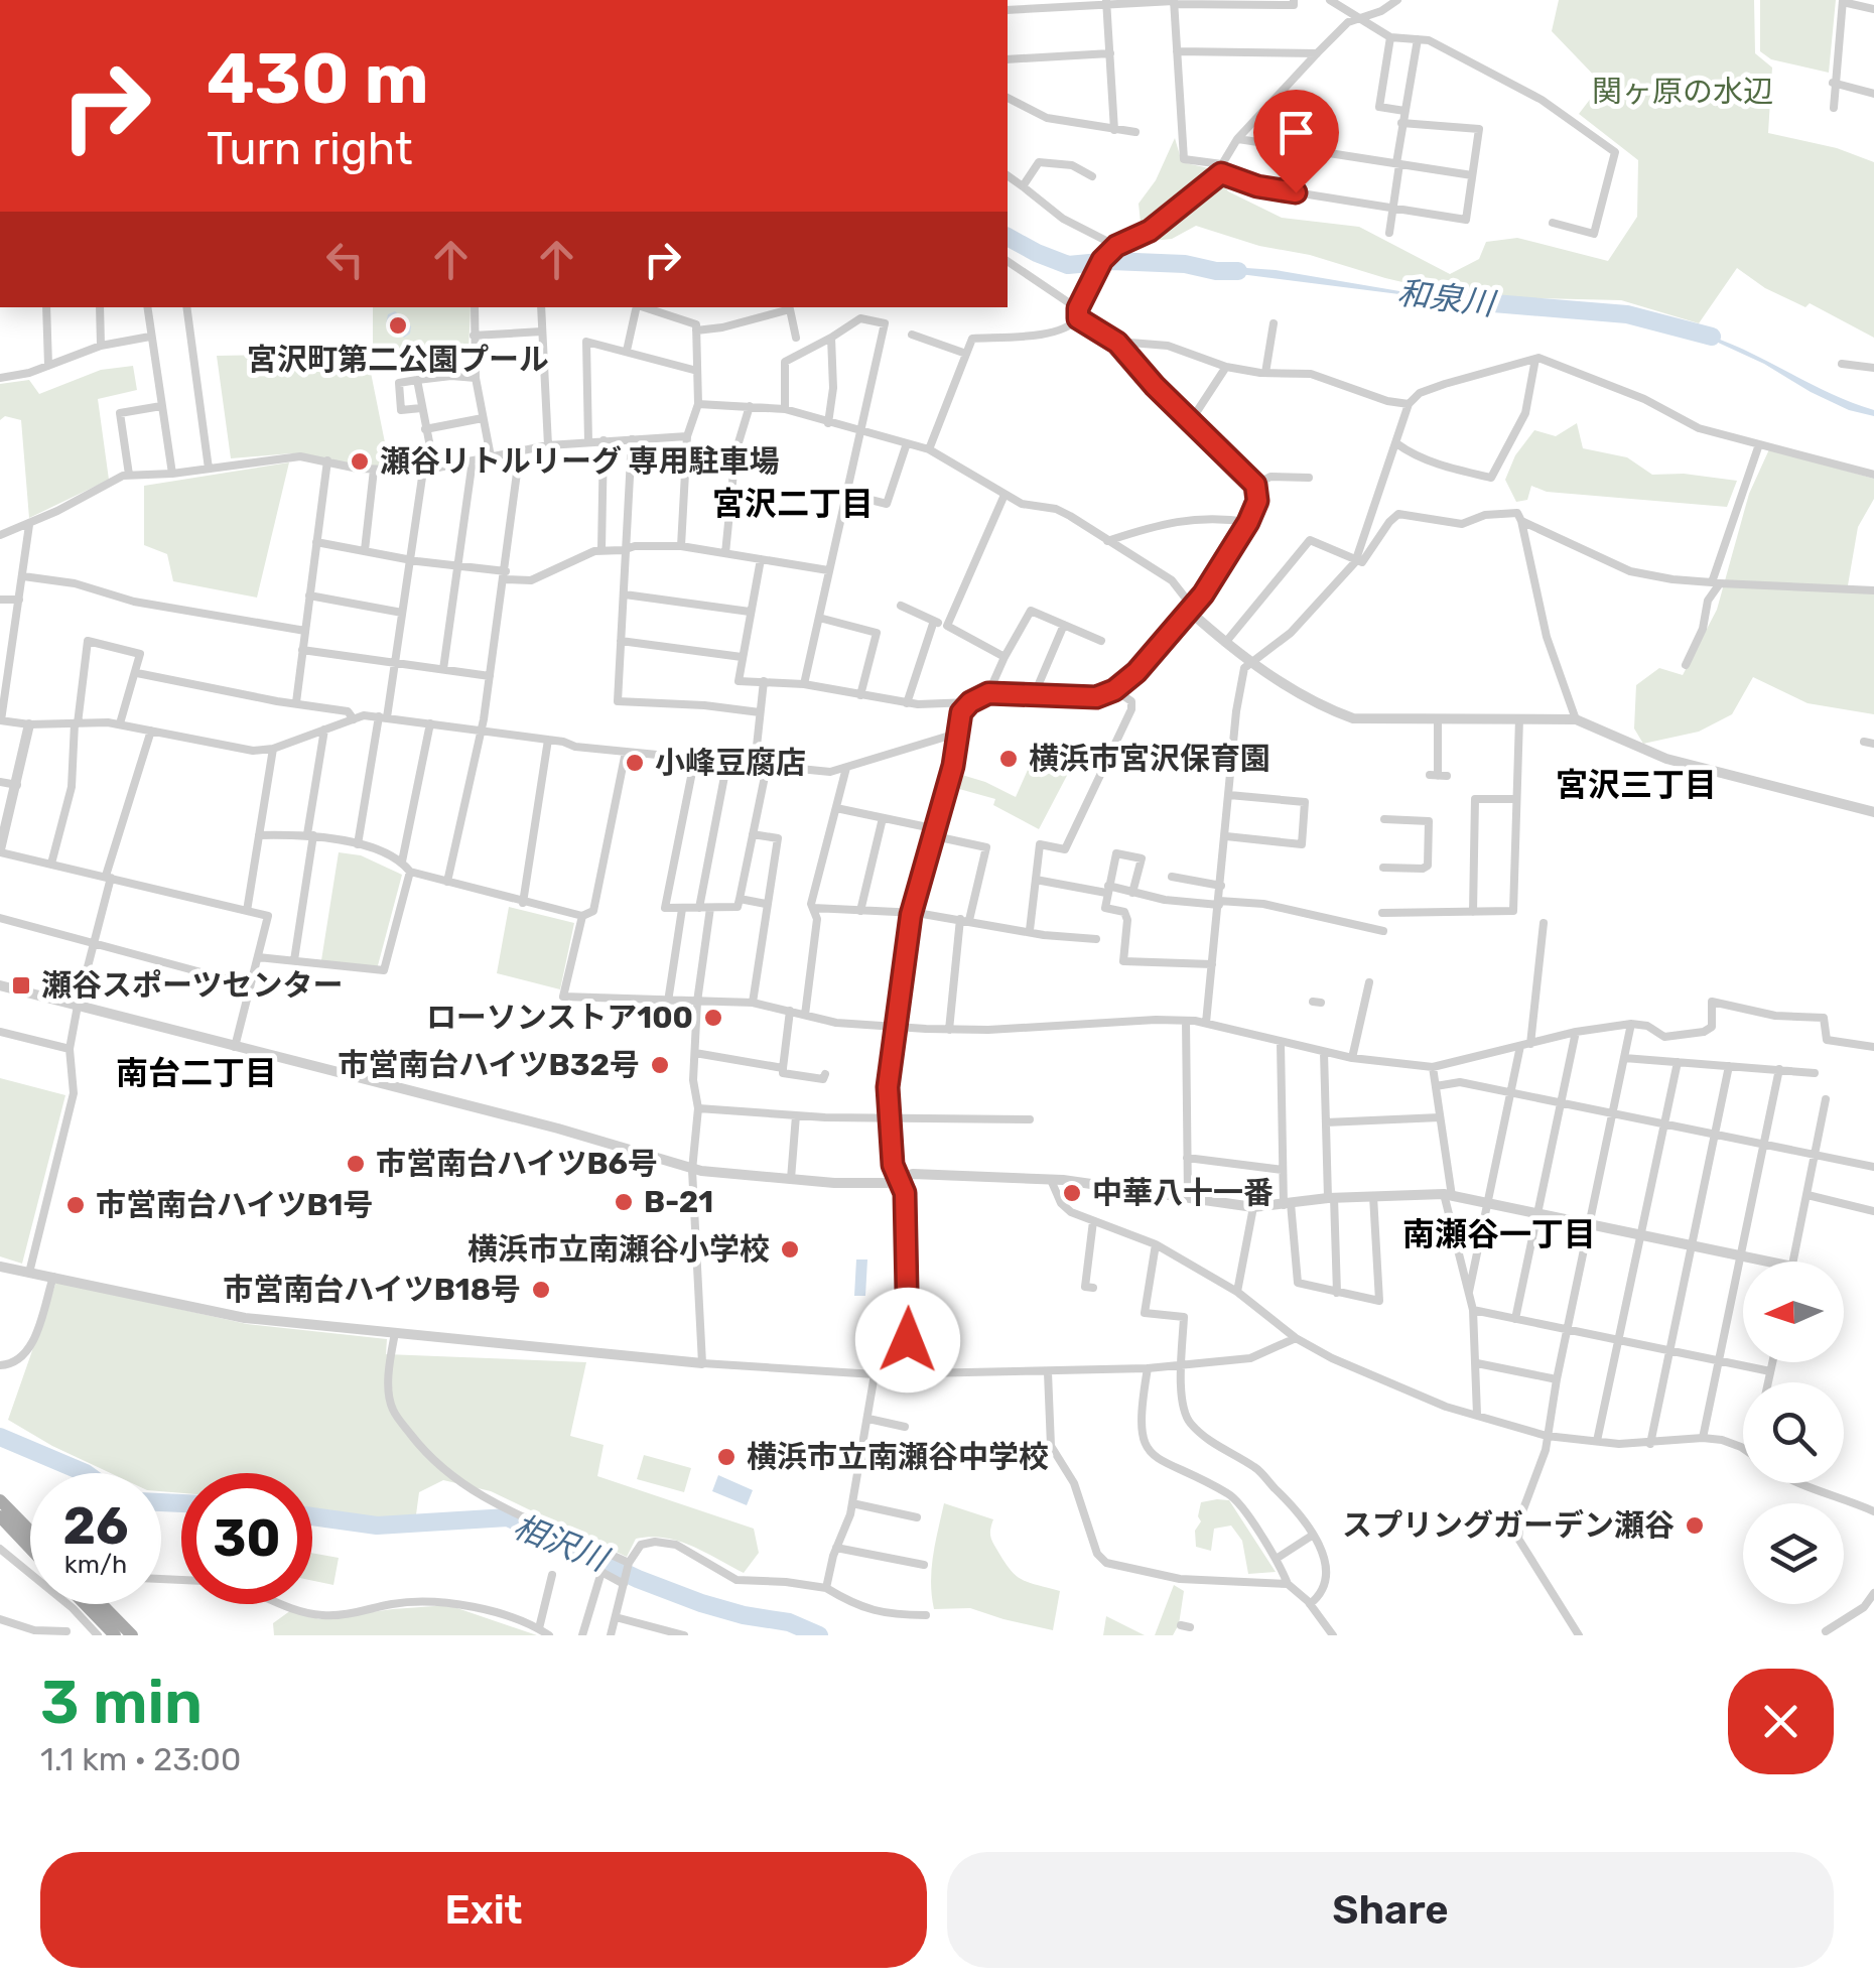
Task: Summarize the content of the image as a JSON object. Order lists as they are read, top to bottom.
{
  "districts": [
    "宮沢二丁目",
    "宮沢三丁目",
    "南台二丁目",
    "南瀬谷一丁目"
  ],
  "water": ["和泉川", "相沢川"],
  "parks": ["関ヶ原の水辺"],
  "places": {
    "other": [
      "宮沢町第二公園プール",
      "瀬谷リトルリーグ 専用駐車場",
      "横浜市宮沢保育園",
      "小峰豆腐店",
      "ローソンストア100",
      "市営南台ハイツB32号",
      "市営南台ハイツB6号",
      "中華八十一番",
      "B-21",
      "市営南台ハイツB1号",
      "横浜市立南瀬谷小学校",
      "市営南台ハイツB18号",
      "横浜市立南瀬谷中学校",
      "スプリングガーデン瀬谷"
    ],
    "transit": ["瀬谷スポーツセンター"]
  },
  "north": "left",
  "page": {
    "turn": ["430 m", "Turn right"],
    "speed": "26 km/h",
    "limit": "30",
    "heading": ["3 min", "1.1 km · 23:00"],
    "buttons": ["Exit", "Share"]
  }
}
